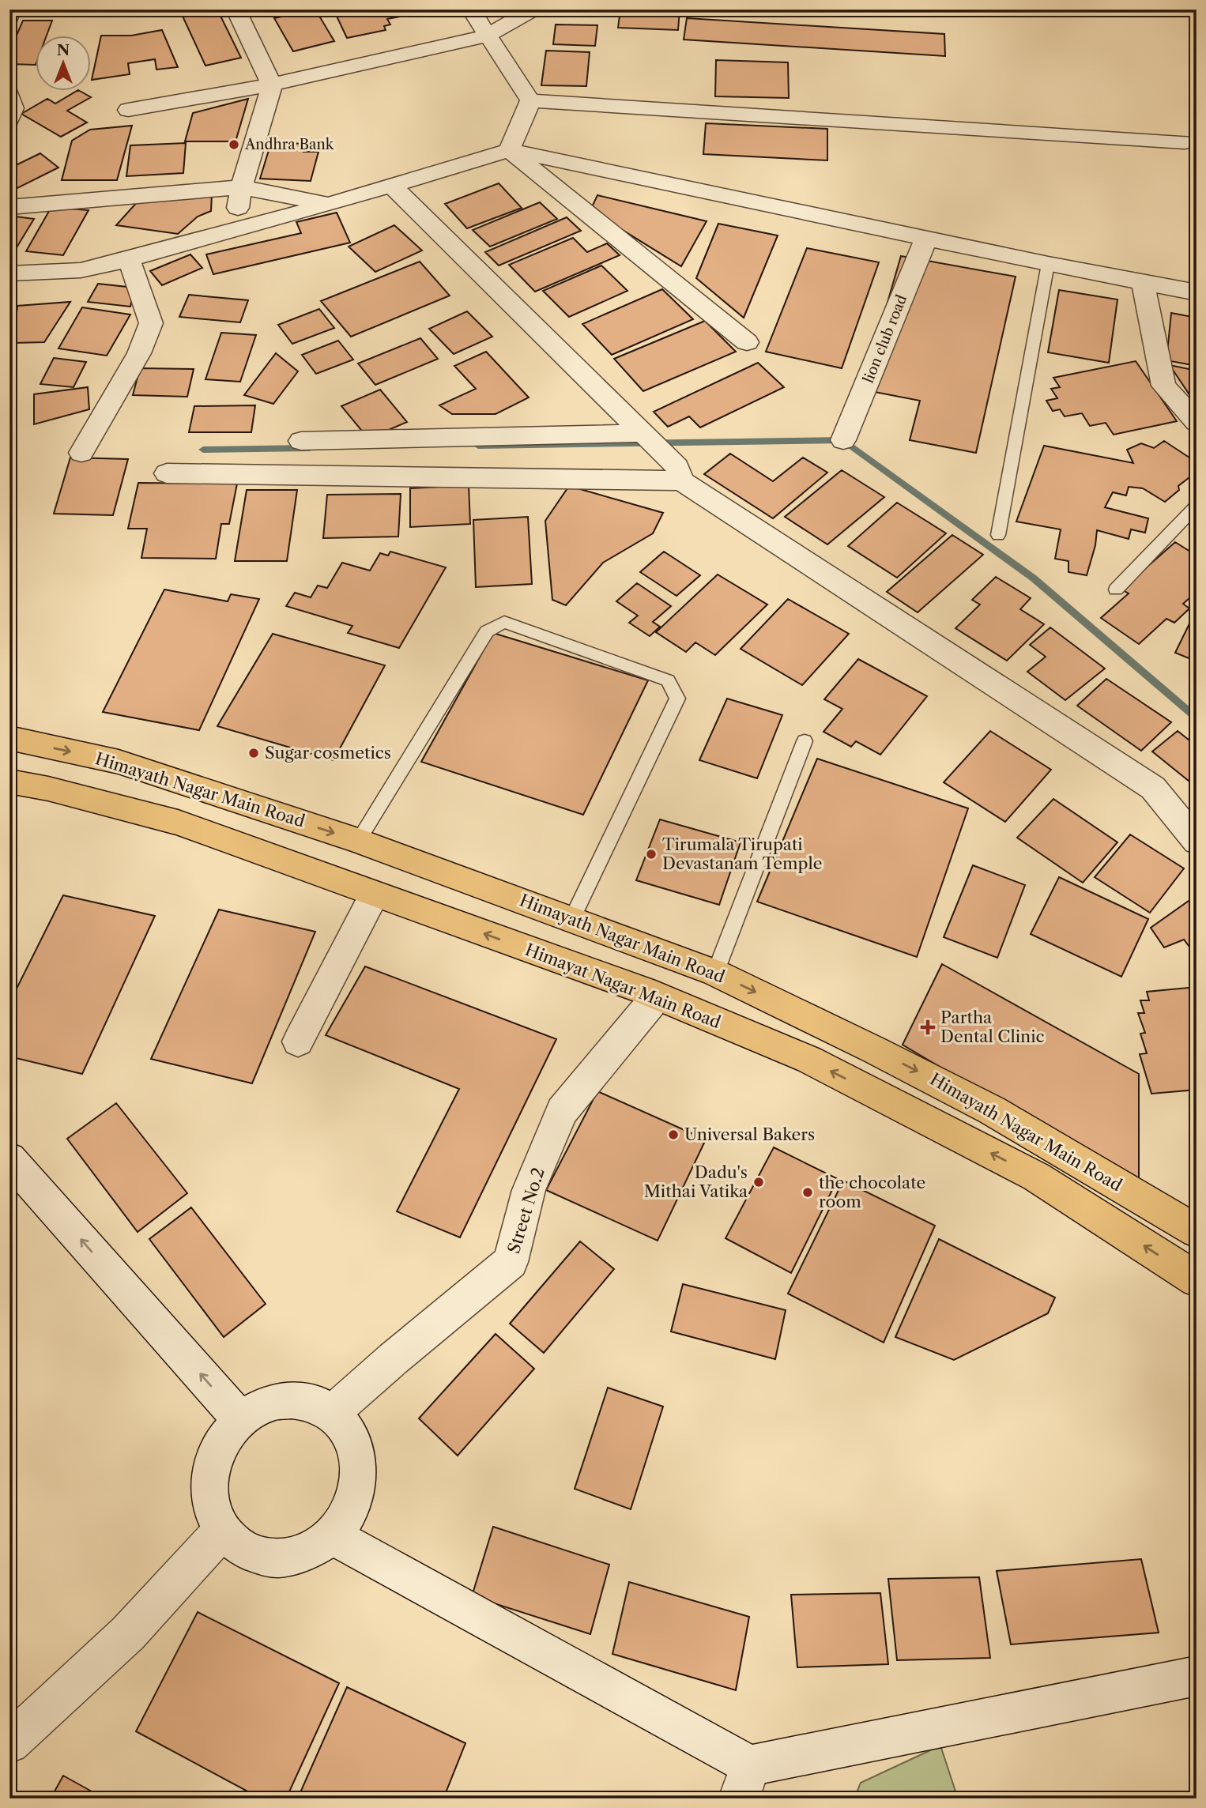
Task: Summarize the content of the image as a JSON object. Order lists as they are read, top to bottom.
{
  "streets": {
    "main road": ["Himayath Nagar Main Road", "Himayat Nagar Main Road"],
    "street": ["lion club road", "Street No.2"]
  },
  "crossings": [
    ["Himayat Nagar Main Road", "Street No.2"]
  ],
  "one_way": ["Himayath Nagar Main Road", "Himayat Nagar Main Road"],
  "places": {
    "other": [
      "Andhra Bank",
      "Sugar cosmetics",
      "Tirumala Tirupati Devastanam Temple",
      "Universal Bakers",
      "Dadu's Mithai Vatika",
      "the chocolate room"
    ],
    "health": ["Partha Dental Clinic"]
  },
  "north": "top"
}
